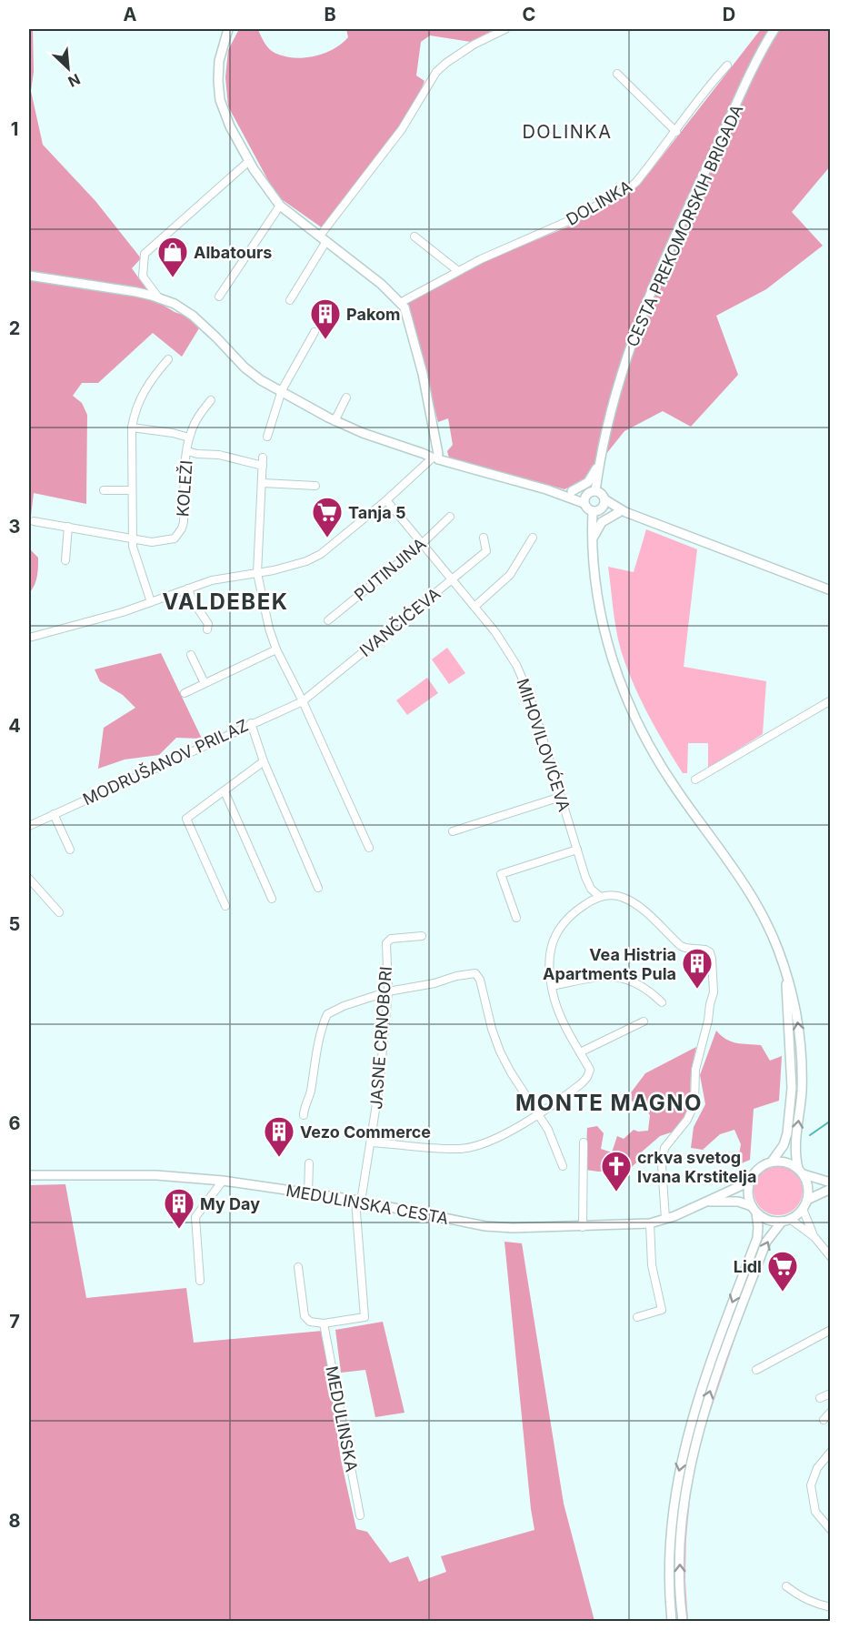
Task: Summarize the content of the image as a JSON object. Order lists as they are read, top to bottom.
{
  "streets": {
    "main road": ["CESTA PREKOMORSKIH BRIGADA", "MEDULINSKA CESTA"],
    "street": [
      "DOLINKA",
      "KOLEŽI",
      "PUTINJINA",
      "IVANČIĆEVA",
      "MIHOVILOVIĆEVA",
      "MODRUŠANOV PRILAZ",
      "JASNE CRNOBORI",
      "MEDULINSKA"
    ]
  },
  "crossings": [
    ["PUTINJINA", "MIHOVILOVIĆEVA"],
    ["IVANČIĆEVA", "MIHOVILOVIĆEVA"],
    ["IVANČIĆEVA", "MODRUŠANOV PRILAZ"],
    ["JASNE CRNOBORI", "MEDULINSKA CESTA"]
  ],
  "districts": ["DOLINKA", "VALDEBEK", "MONTE MAGNO"],
  "places": {
    "shop": ["Albatours"],
    "building": [
      "Pakom",
      "Vea Histria Apartments Pula",
      "Vezo Commerce",
      "My Day"
    ],
    "supermarket": ["Tanja 5", "Lidl"],
    "church": ["crkva svetog Ivana Krstitelja"]
  },
  "north": "bottom right",
  "grid": {
    "columns": [
      "A",
      "B",
      "C",
      "D"
    ],
    "rows": [
      "1",
      "2",
      "3",
      "4",
      "5",
      "6",
      "7",
      "8"
    ]
  }
}
